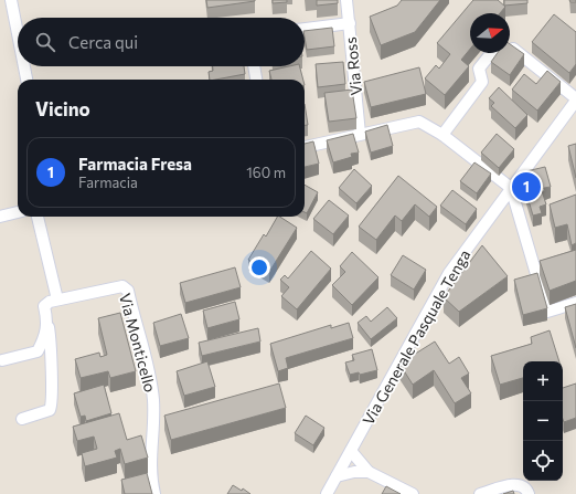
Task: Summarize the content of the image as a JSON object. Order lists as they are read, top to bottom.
{
  "streets": {
    "street": ["Via Ross", "Via Generale Pasquale Tenga", "Via Monticello"]
  },
  "north": "right",
  "page": {
    "search": "Cerca qui",
    "heading": "Vicino",
    "list": [
      {
        "mark": "1",
        "name": "Farmacia Fresa",
        "note": "Farmacia",
        "value": "160 m"
      }
    ],
    "pins": "1",
    "map_buttons": ["+", "−"]
  }
}
